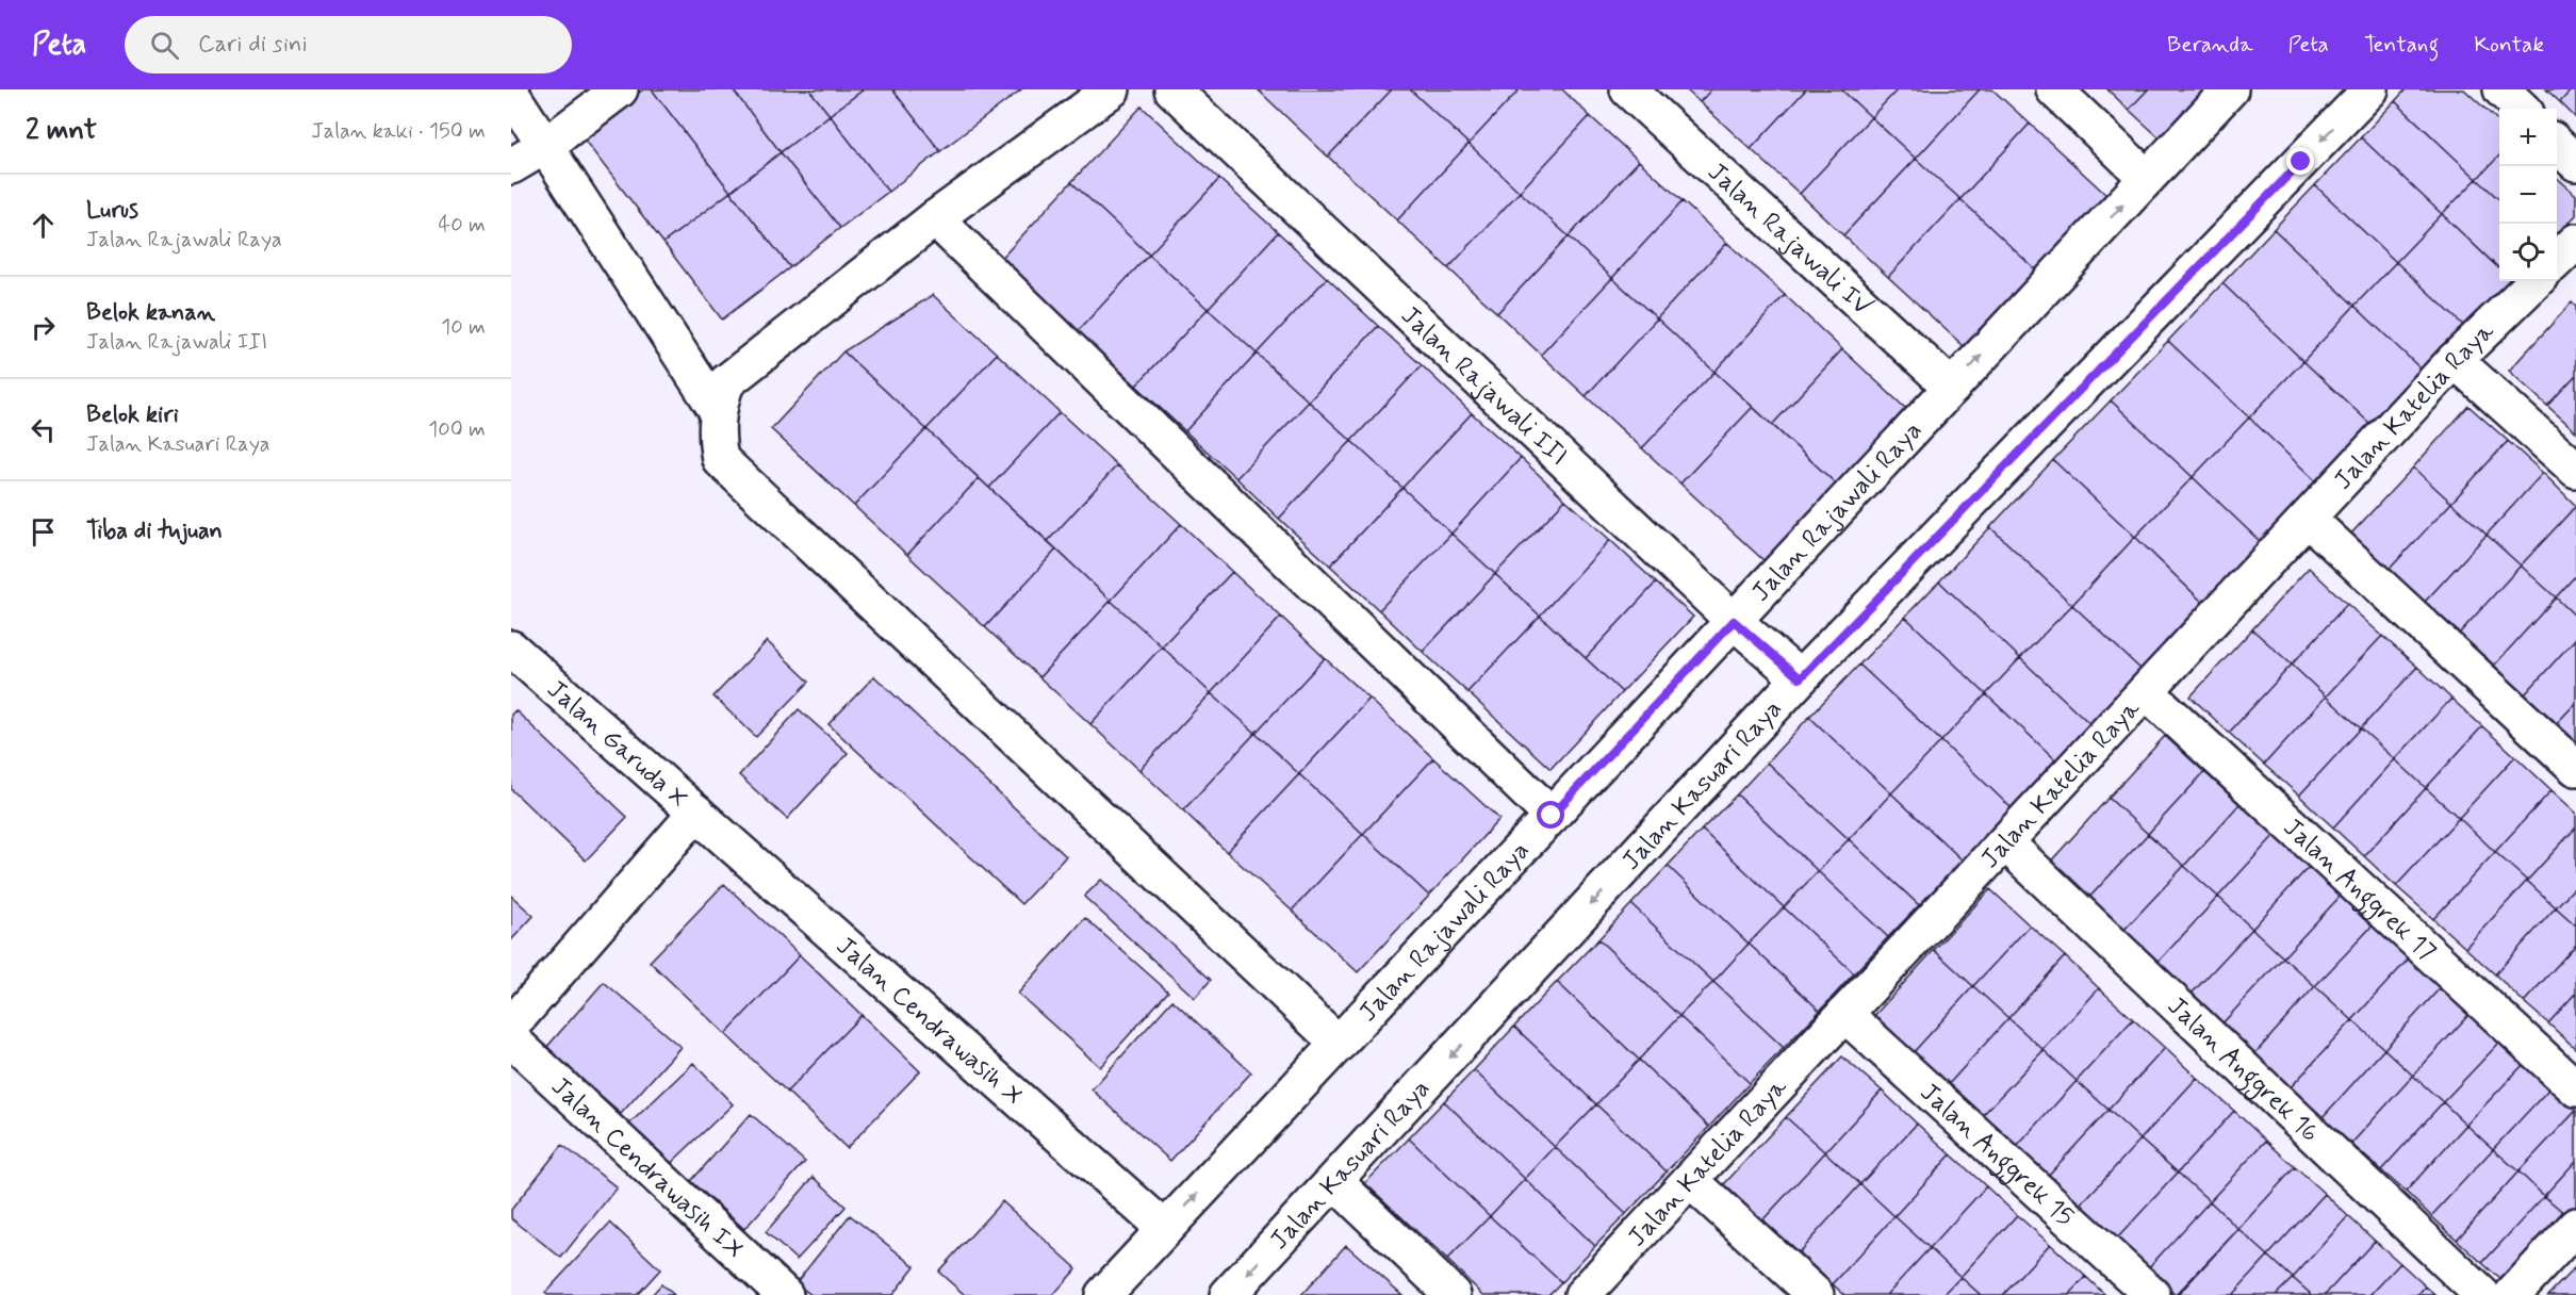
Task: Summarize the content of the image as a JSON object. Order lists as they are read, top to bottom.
{
  "streets": {
    "street": [
      "Jalan Rajawali IV",
      "Jalan Rajawali III",
      "Jalan Katelia Raya",
      "Jalan Rajawali Raya",
      "Jalan Garuda X",
      "Jalan Kasuari Raya",
      "Jalan Anggrek 17",
      "Jalan Cendrawasih X",
      "Jalan Anggrek 16",
      "Jalan Anggrek 15",
      "Jalan Cendrawasih IX"
    ]
  },
  "crossings": [
    ["Jalan Rajawali IV", "Jalan Rajawali Raya"],
    ["Jalan Rajawali III", "Jalan Rajawali Raya"],
    ["Jalan Rajawali III", "Jalan Kasuari Raya"],
    ["Jalan Katelia Raya", "Jalan Anggrek 17"],
    ["Jalan Katelia Raya", "Jalan Anggrek 16"],
    ["Jalan Katelia Raya", "Jalan Anggrek 15"],
    ["Jalan Rajawali Raya", "Jalan Cendrawasih X"],
    ["Jalan Garuda X", "Jalan Cendrawasih X"]
  ],
  "one_way": ["Jalan Kasuari Raya"],
  "page": {
    "header": "Peta",
    "search": "Cari di sini",
    "nav": [
      "Beranda",
      "Peta",
      "Tentang",
      "Kontak"
    ],
    "heading": ["2 mnt", "Jalan kaki · 150 m"],
    "map_buttons": ["+", "−"],
    "list": [
      ["Lurus", "Jalan Rajawali Raya", "40 m"],
      ["Belok kanan", "Jalan Rajawali III", "10 m"],
      ["Belok kiri", "Jalan Kasuari Raya", "100 m"],
      "Tiba di tujuan"
    ]
  }
}
